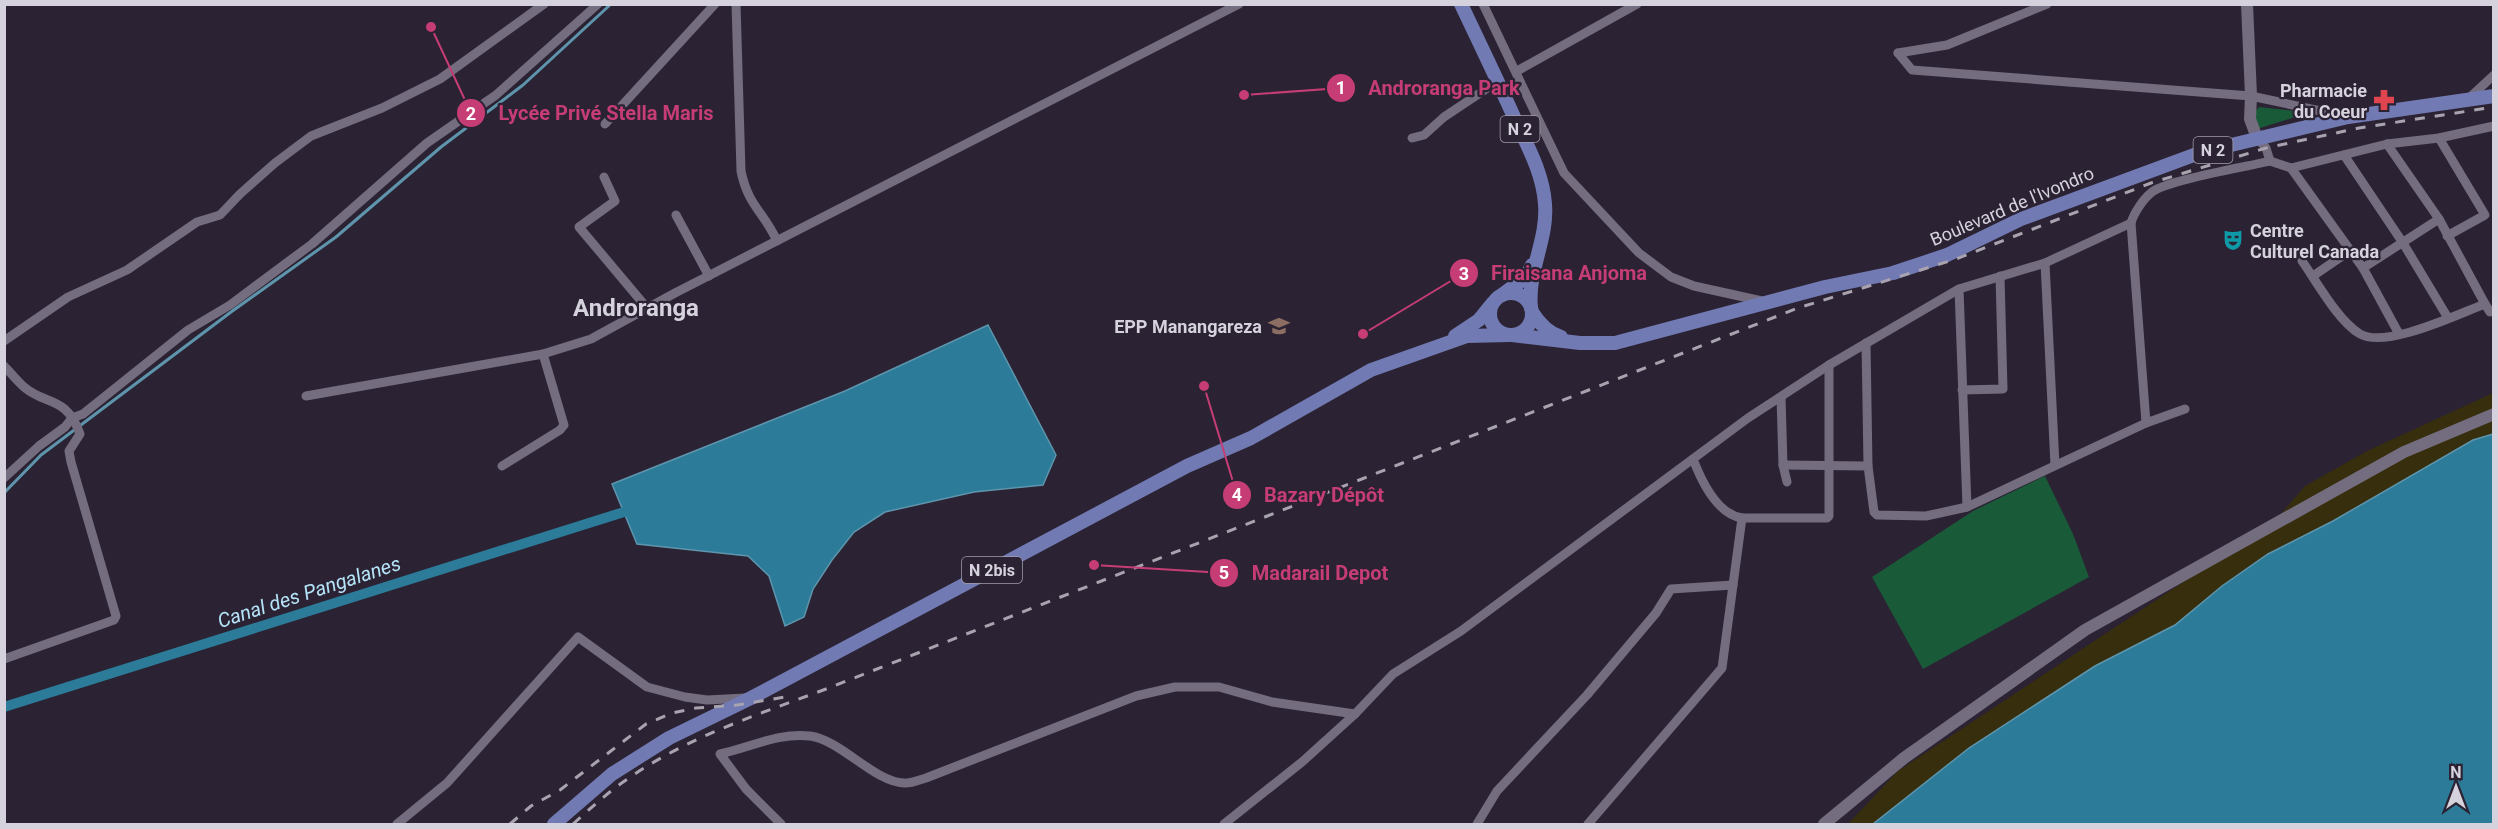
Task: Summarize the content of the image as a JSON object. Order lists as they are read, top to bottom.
{
  "streets": {
    "main road": ["N 2", "Boulevard de l'Ivondro", "N 2bis"]
  },
  "crossings": [
    ["N 2", "Boulevard de l'Ivondro"]
  ],
  "districts": ["Androranga"],
  "water": ["Canal des Pangalanes"],
  "places": {
    "other": [
      "Lycée Privé Stella Maris",
      "Androranga Park",
      "Firaisana Anjoma",
      "Bazary Dépôt",
      "Madarail Depot"
    ],
    "pharmacy": ["Pharmacie du Coeur"],
    "theatre": ["Centre Culturel Canada"],
    "school or university": ["EPP Manangareza"]
  },
  "north": "top"
}
